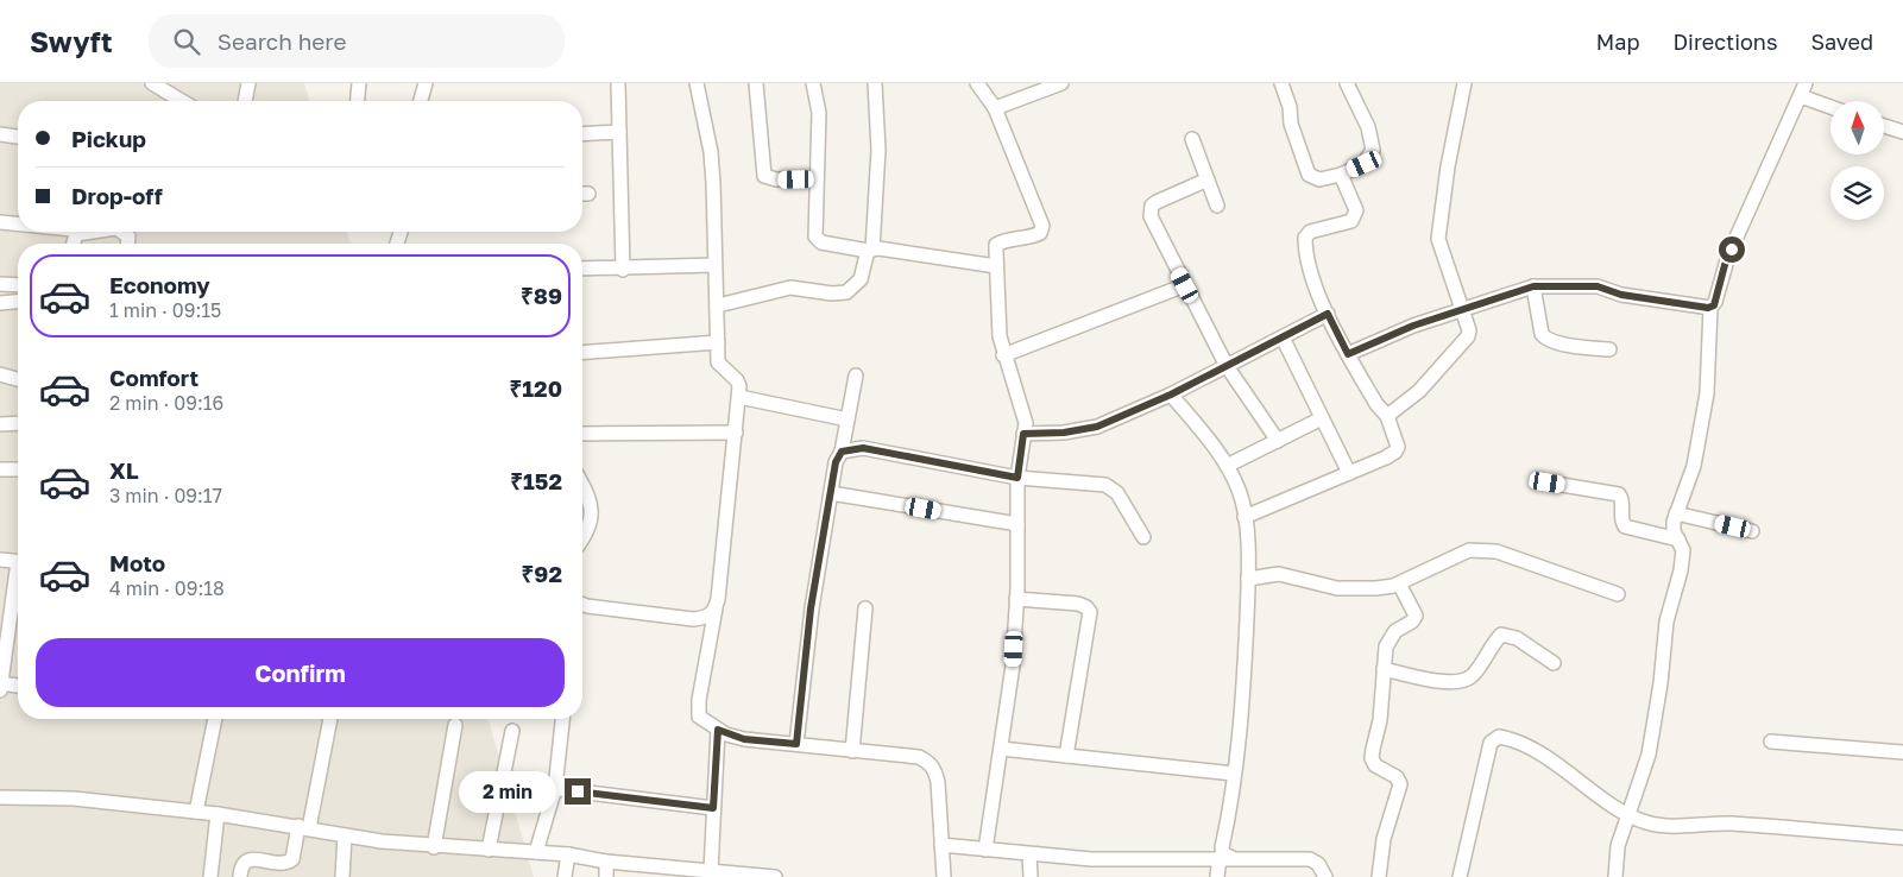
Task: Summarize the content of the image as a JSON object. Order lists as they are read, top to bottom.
{
  "north": "top",
  "page": {
    "header": "Swyft",
    "search": "Search here",
    "nav": ["Map", "Directions", "Saved"],
    "banner": ["Pickup", "Drop-off"],
    "list": [
      {
        "name": "Economy",
        "note": "1 min · 09:15",
        "value": "₹89"
      },
      {
        "name": "Comfort",
        "note": "2 min · 09:16",
        "value": "₹120"
      },
      {
        "name": "XL",
        "note": "3 min · 09:17",
        "value": "₹152"
      },
      {
        "name": "Moto",
        "note": "4 min · 09:18",
        "value": "₹92"
      }
    ],
    "buttons": "Confirm",
    "bubble": "2 min"
  }
}
